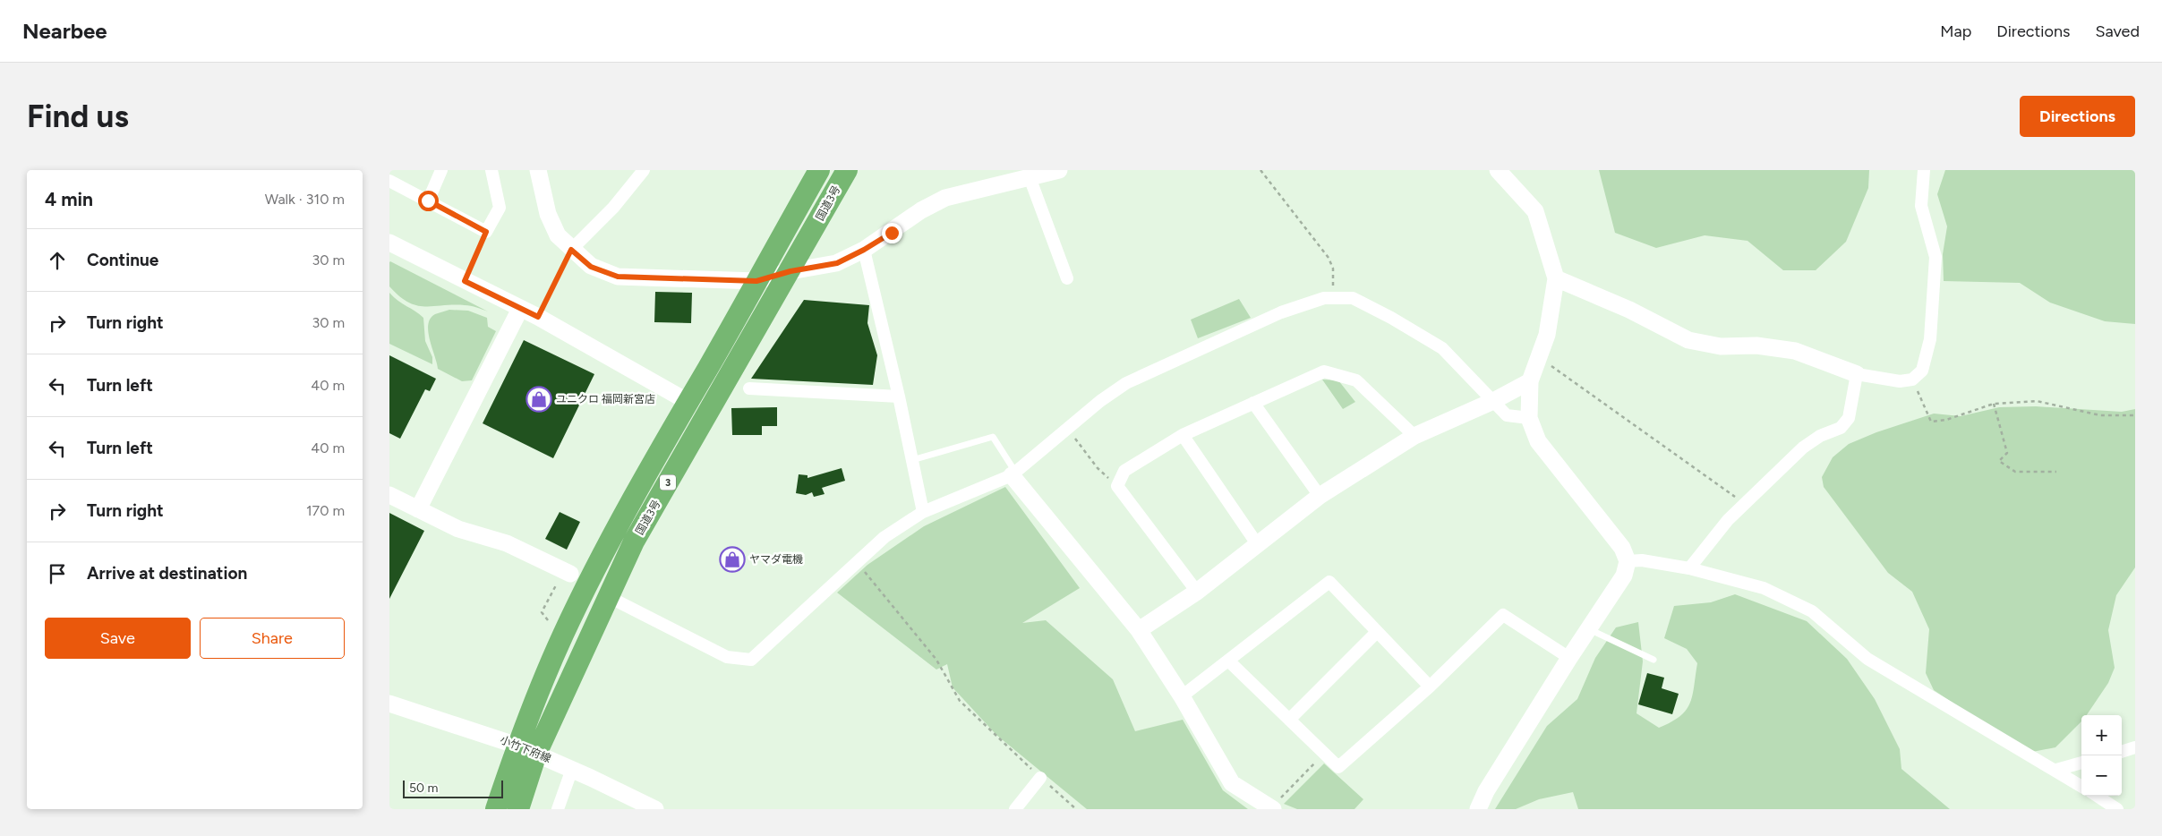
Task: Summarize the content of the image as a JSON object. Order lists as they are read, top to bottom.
{
  "streets": {
    "highway": ["国道3号", "3"],
    "street": ["小竹下府線"]
  },
  "crossings": [
    ["国道3号", "小竹下府線"]
  ],
  "places": {
    "shop": ["ユニクロ 福岡新宮店", "ヤマダ電機"]
  },
  "scale_bar": "50 m",
  "page": {
    "header": "Nearbee",
    "nav": ["Map", "Directions", "Saved"],
    "buttons": [
      "Directions",
      ["Save", "Share"]
    ],
    "title": "Find us",
    "heading": ["4 min", "Walk · 310 m"],
    "list": [
      ["Continue", "30 m"],
      ["Turn right", "30 m"],
      ["Turn left", "40 m"],
      ["Turn left", "40 m"],
      ["Turn right", "170 m"],
      "Arrive at destination"
    ],
    "map_buttons": ["+", "−"],
    "scale": "50 m"
  }
}
